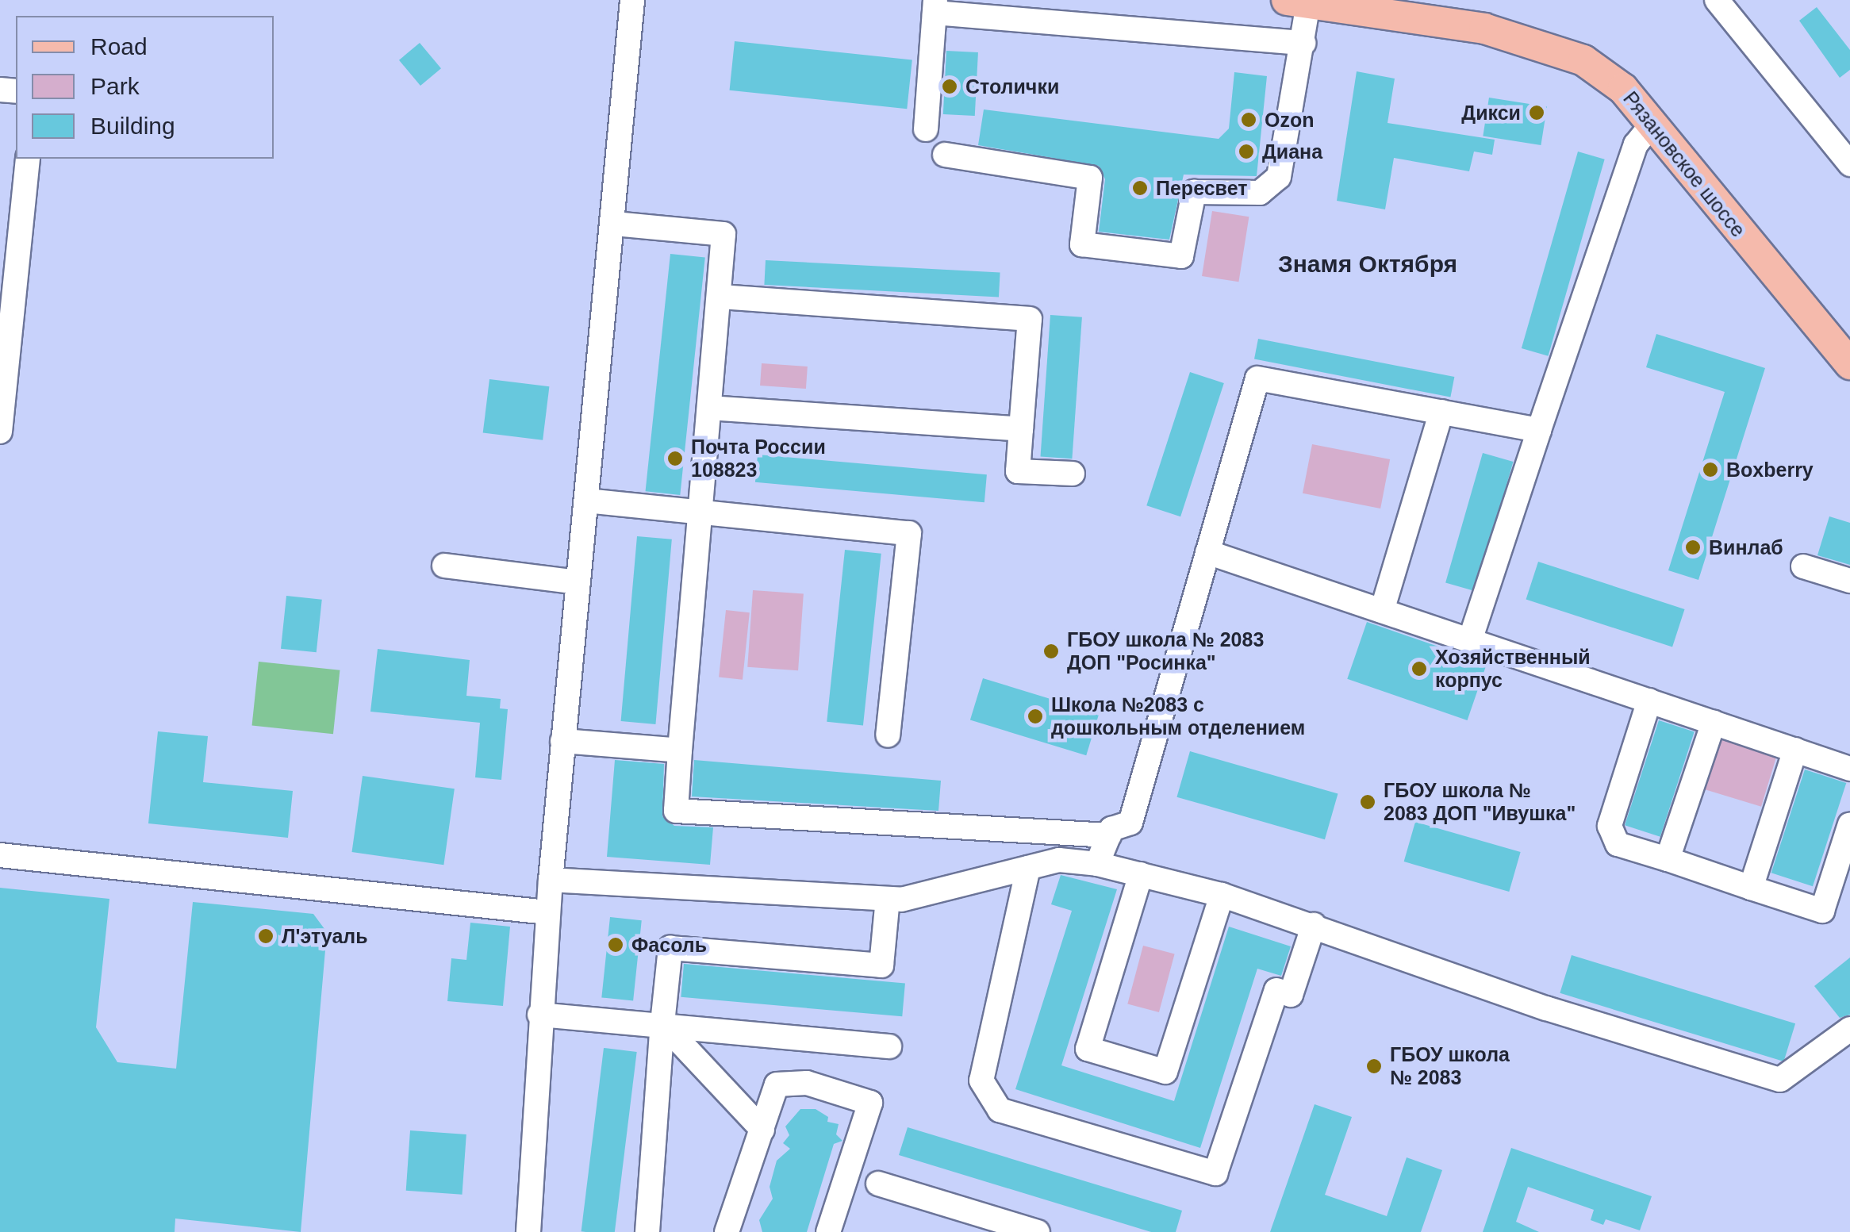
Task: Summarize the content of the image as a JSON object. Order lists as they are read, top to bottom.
{
  "streets": {
    "main road": ["Рязановское шоссе"]
  },
  "districts": ["Знамя Октября"],
  "places": [
    "Столички",
    "Дикси",
    "Ozon",
    "Диана",
    "Пересвет",
    "Почта России 108823",
    "Boxberry",
    "Винлаб",
    "ГБОУ школа № 2083 ДОП \"Росинка\"",
    "Хозяйственный корпус",
    "Школа №2083 с дошкольным отделением",
    "ГБОУ школа № 2083 ДОП \"Ивушка\"",
    "Л'этуаль",
    "Фасоль",
    "ГБОУ школа № 2083"
  ],
  "legend": ["Road", "Park", "Building"]
}
